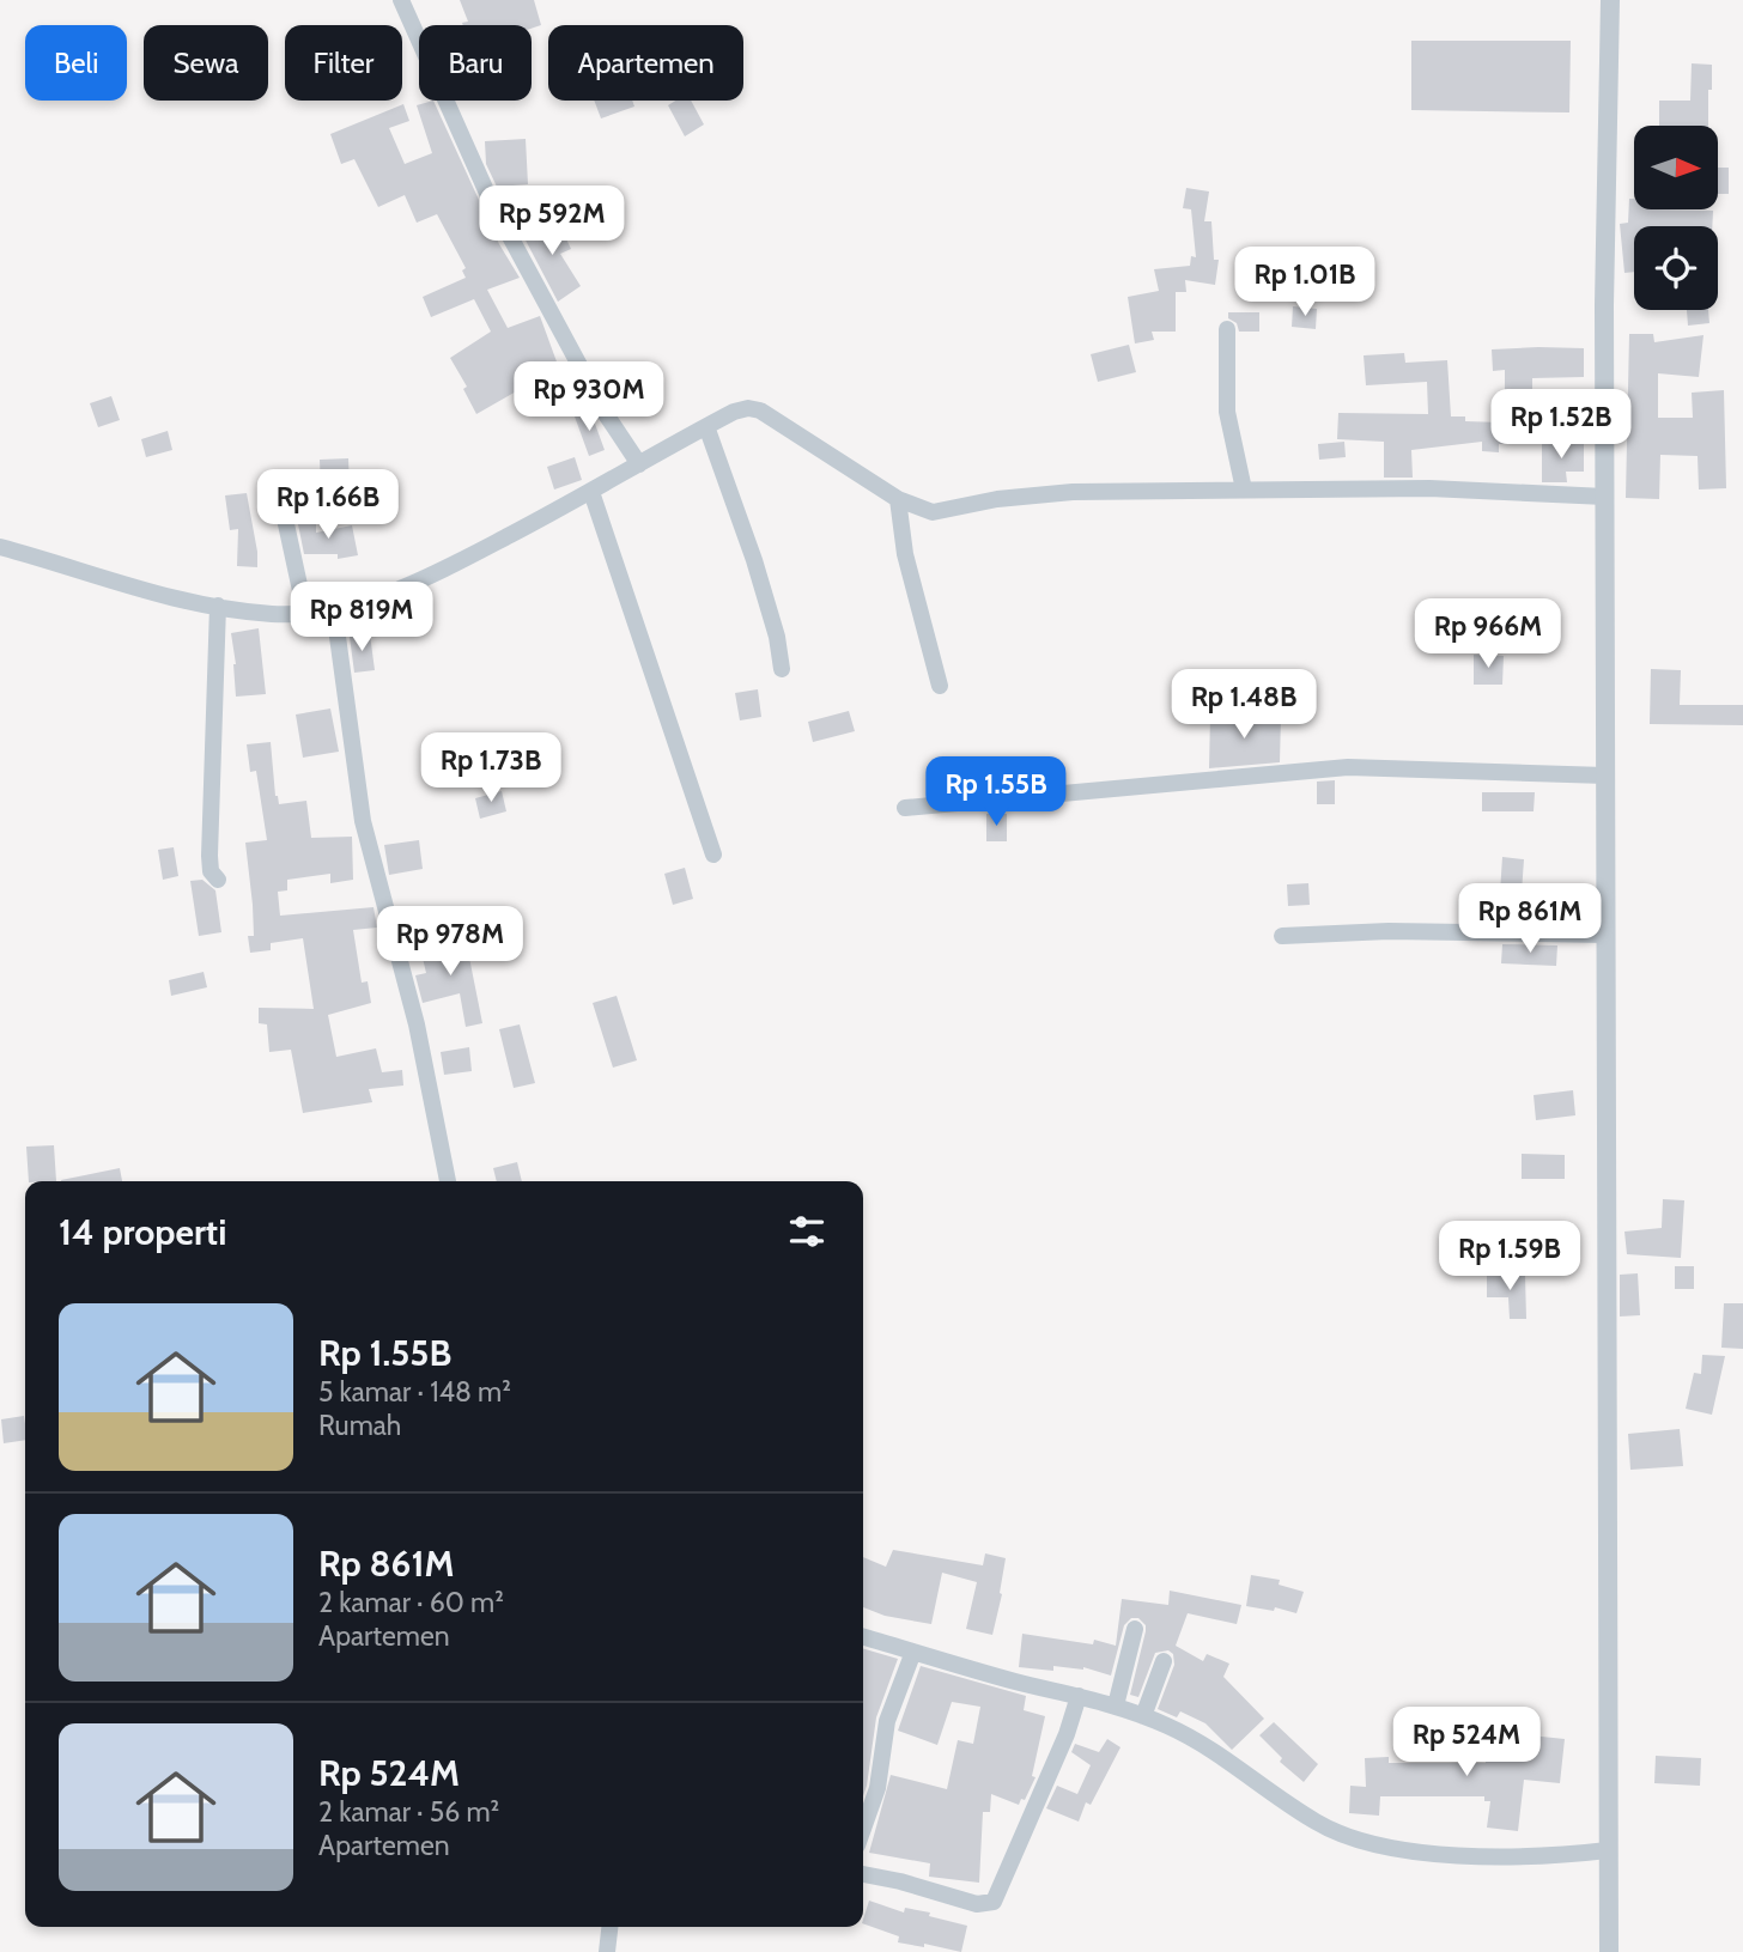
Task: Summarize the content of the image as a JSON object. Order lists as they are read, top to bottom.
{
  "north": "right",
  "page": {
    "chip": [
      "Beli",
      "Sewa",
      "Filter",
      "Baru",
      "Apartemen"
    ],
    "price": [
      "Rp 592M",
      "Rp 1.01B",
      "Rp 930M",
      "Rp 1.52B",
      "Rp 1.66B",
      "Rp 819M",
      "Rp 966M",
      "Rp 1.48B",
      "Rp 1.73B",
      "Rp 1.55B",
      "Rp 861M",
      "Rp 978M",
      "Rp 1.59B",
      "Rp 524M"
    ],
    "heading": "14 properti",
    "list": [
      {
        "name": "Rp 1.55B",
        "note": "5 kamar · 148 m² · Rumah"
      },
      {
        "name": "Rp 861M",
        "note": "2 kamar · 60 m² · Apartemen"
      },
      {
        "name": "Rp 524M",
        "note": "2 kamar · 56 m² · Apartemen"
      }
    ]
  }
}
